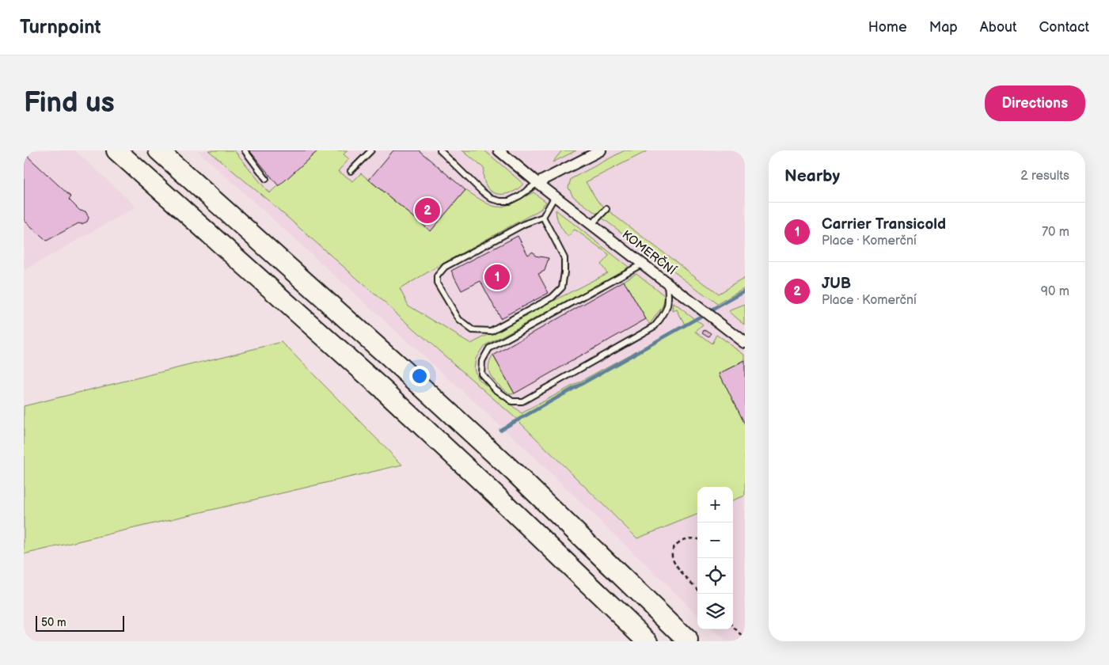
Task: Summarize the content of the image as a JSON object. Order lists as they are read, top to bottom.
{
  "streets": {
    "street": ["KOMERČNÍ"]
  },
  "scale_bar": "50 m",
  "page": {
    "header": "Turnpoint",
    "nav": [
      "Home",
      "Map",
      "About",
      "Contact"
    ],
    "buttons": "Directions",
    "title": "Find us",
    "heading": ["Nearby", "2 results"],
    "pins": ["2", "1"],
    "list": [
      {
        "mark": "1",
        "name": "Carrier Transicold",
        "note": "Place · Komerční",
        "value": "70 m"
      },
      {
        "mark": "2",
        "name": "JUB",
        "note": "Place · Komerční",
        "value": "90 m"
      }
    ],
    "map_buttons": ["+", "−"],
    "scale": "50 m"
  }
}
